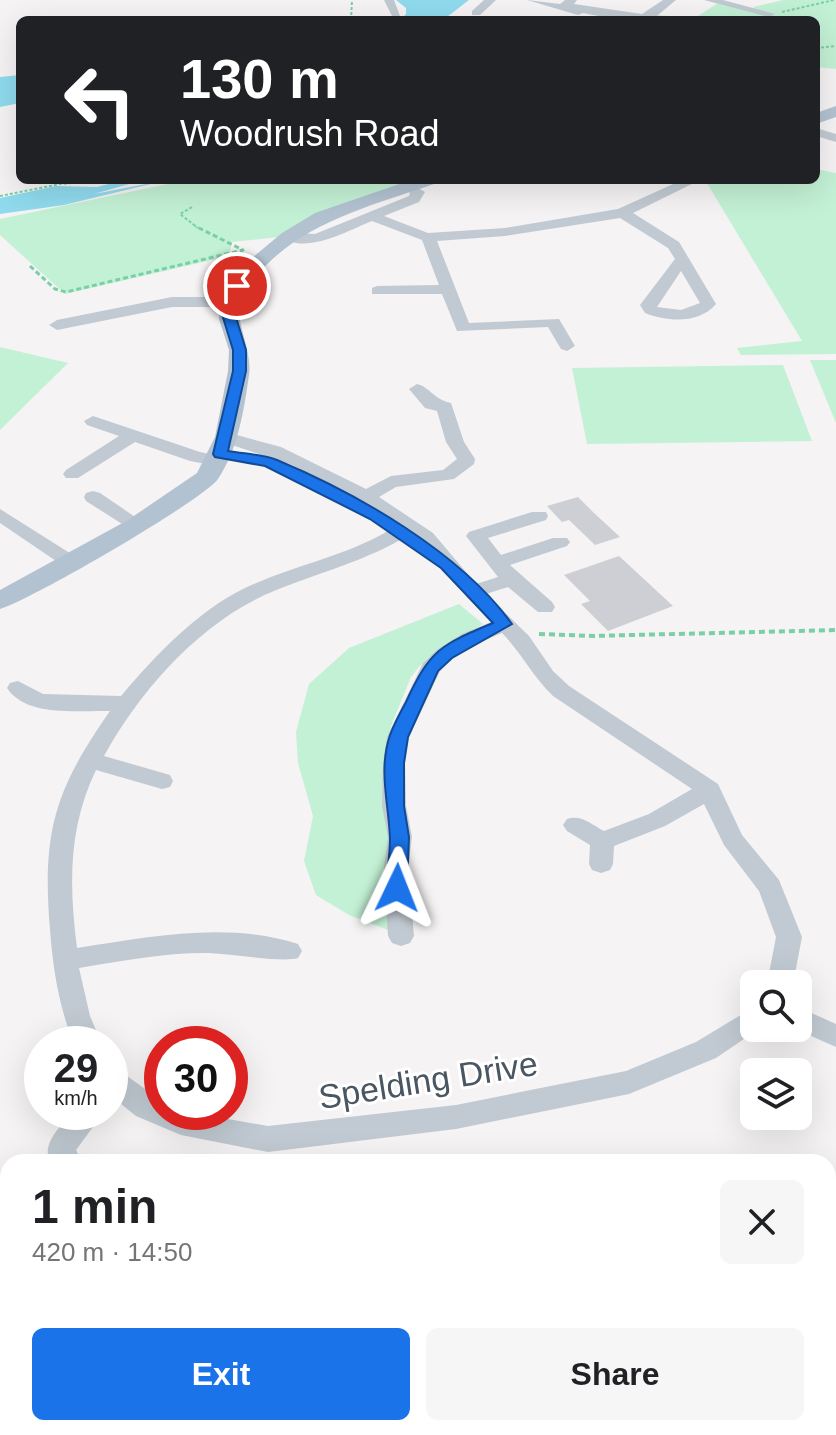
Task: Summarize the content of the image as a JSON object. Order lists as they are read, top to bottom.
{
  "streets": {
    "street": ["Spelding Drive"]
  },
  "page": {
    "turn": ["130 m", "Woodrush Road"],
    "speed": "29 km/h",
    "limit": "30",
    "heading": ["1 min", "420 m · 14:50"],
    "buttons": ["Exit", "Share"]
  }
}
